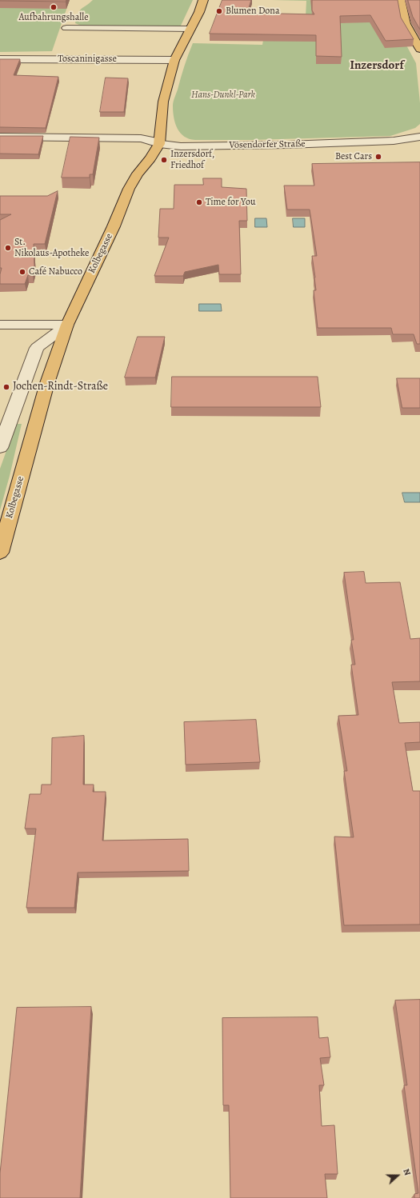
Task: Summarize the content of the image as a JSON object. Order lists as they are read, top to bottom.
{
  "streets": {
    "main road": ["Kolbegasse"],
    "street": ["Toscaninigasse", "Vösendorfer Straße"]
  },
  "crossings": [
    ["Toscaninigasse", "Kolbegasse"],
    ["Vösendorfer Straße", "Kolbegasse"]
  ],
  "districts": ["Inzersdorf"],
  "parks": ["Hans-Dunkl-Park"],
  "places": [
    "Aufbahrungshalle",
    "Blumen Dona",
    "Best Cars",
    "Inzersdorf, Friedhof",
    "Time for You",
    "St. Nikolaus-Apotheke",
    "Café Nabucco",
    "Jochen-Rindt-Straße"
  ],
  "north": "right"
}
